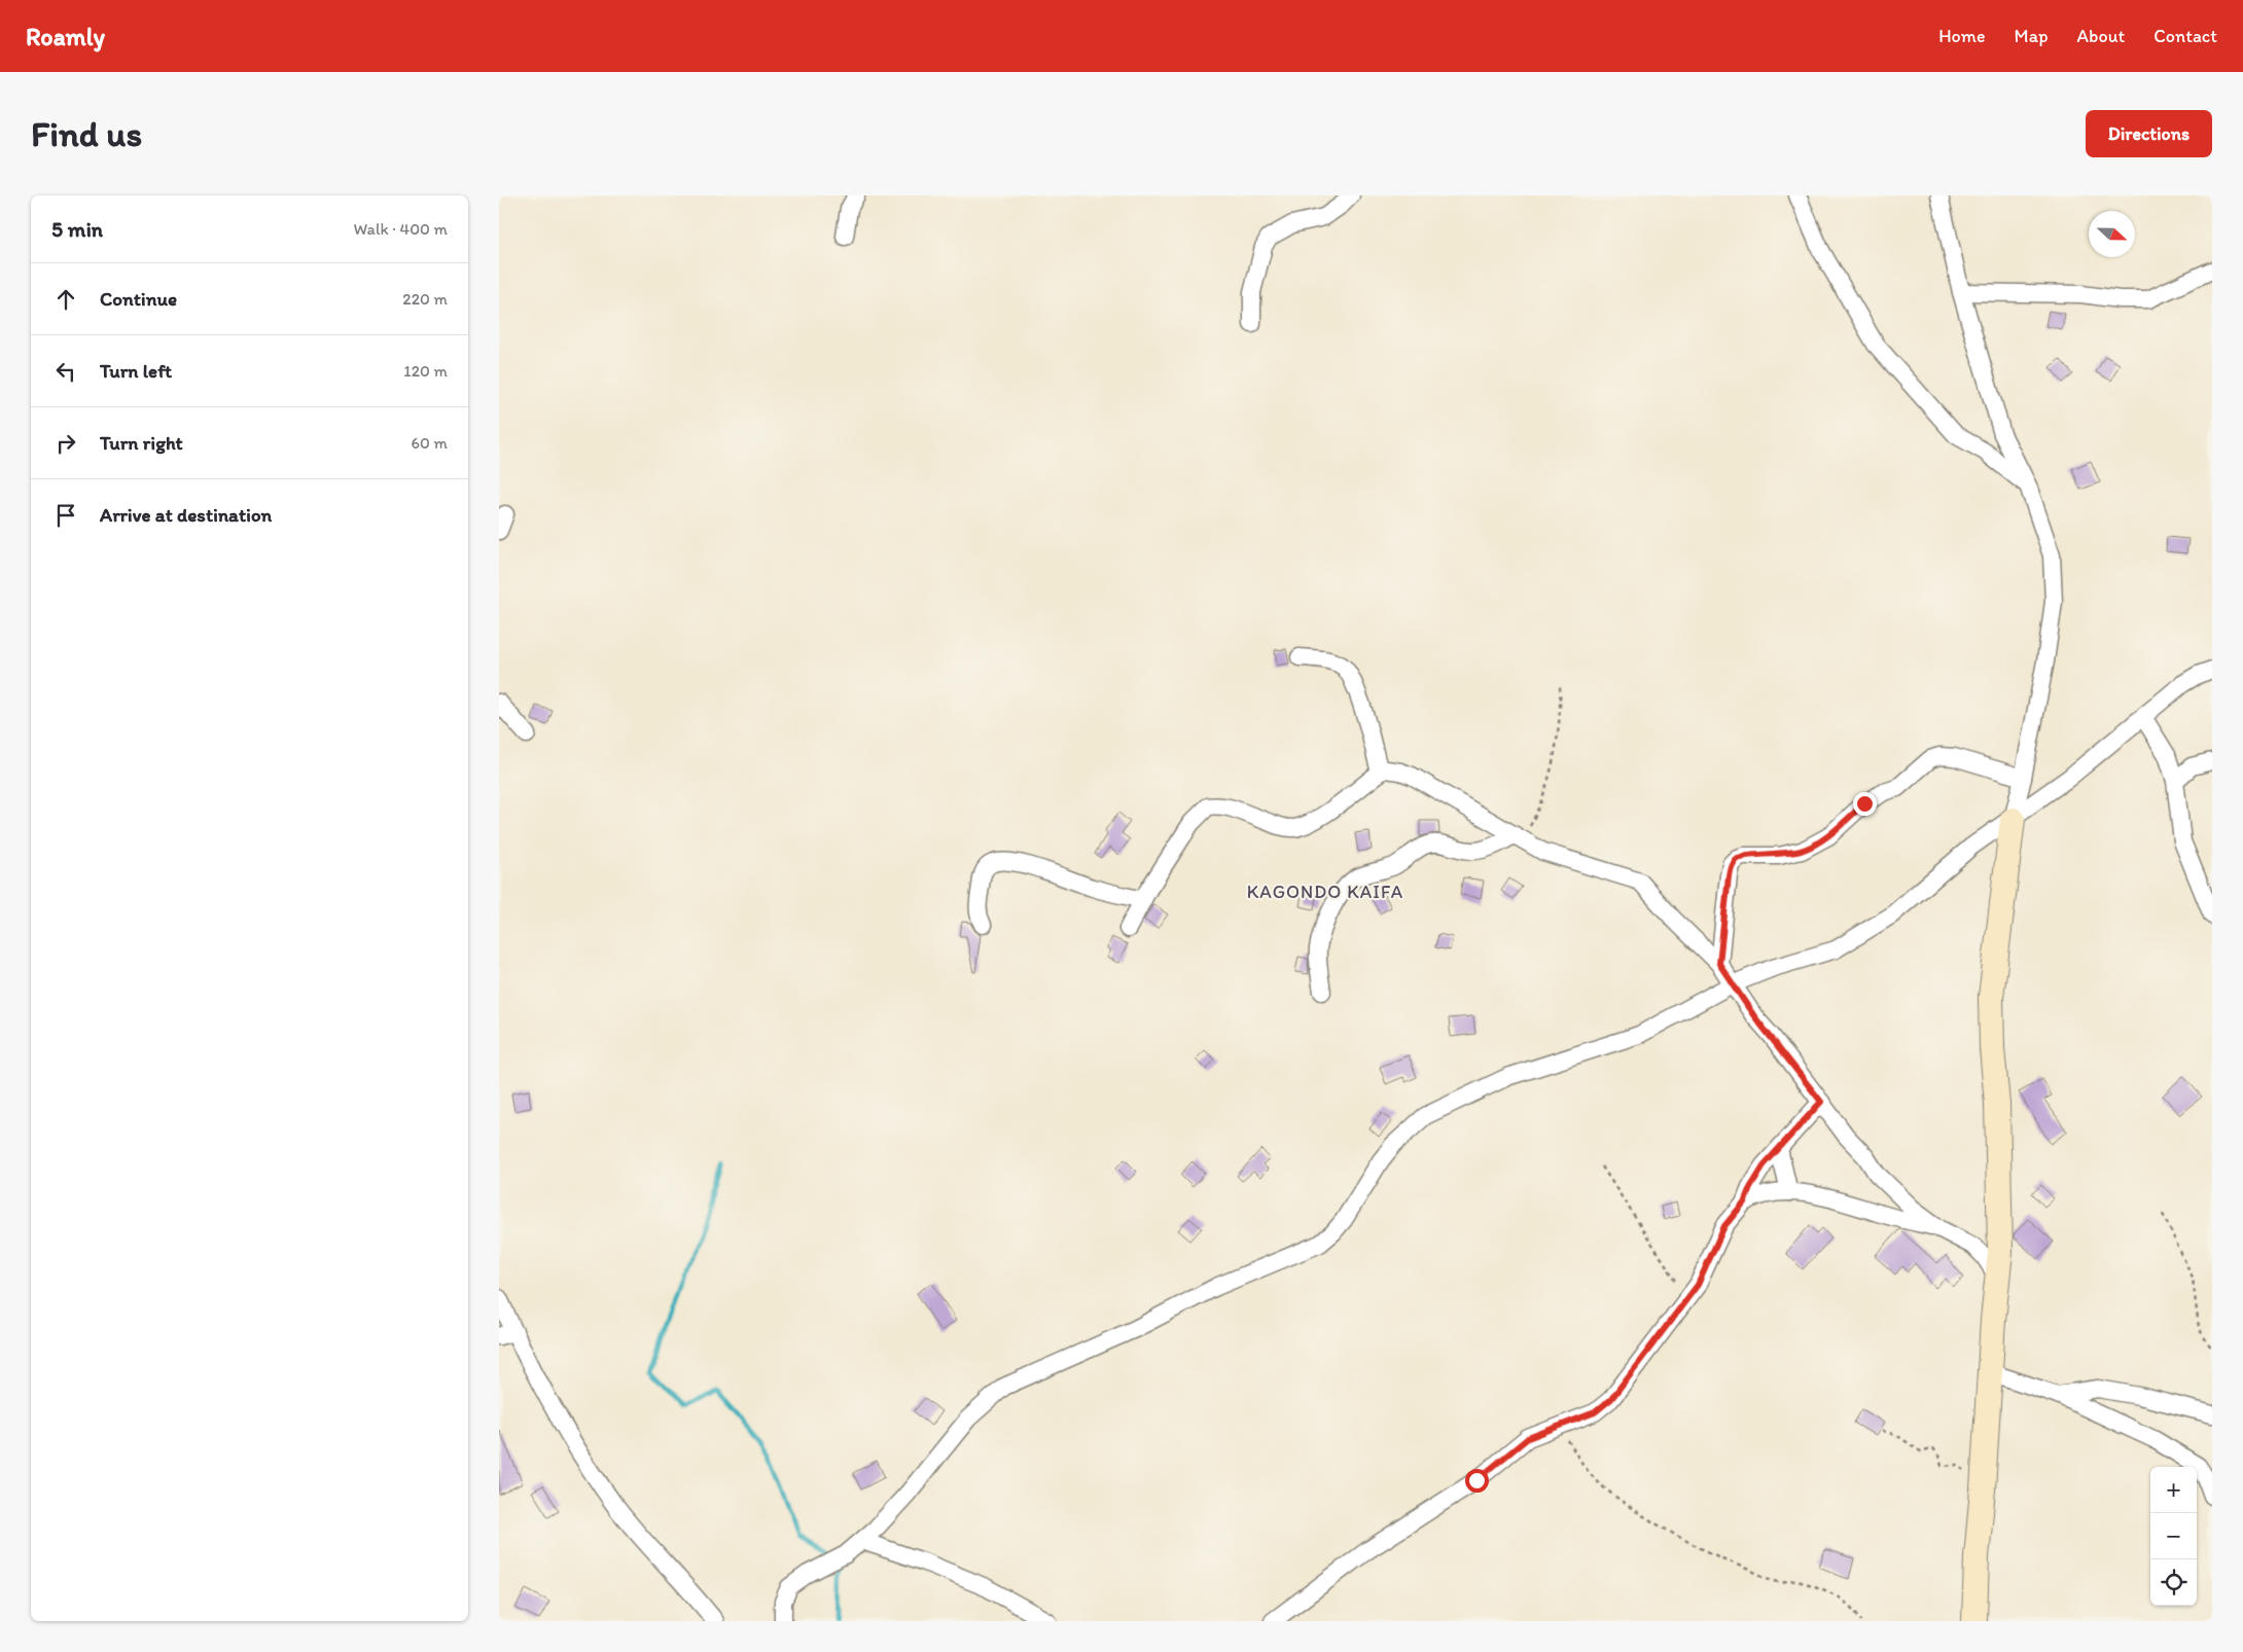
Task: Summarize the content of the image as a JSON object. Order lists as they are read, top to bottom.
{
  "districts": ["KAGONDO KAIFA"],
  "north": "right",
  "page": {
    "header": "Roamly",
    "nav": [
      "Home",
      "Map",
      "About",
      "Contact"
    ],
    "buttons": "Directions",
    "title": "Find us",
    "heading": ["5 min", "Walk · 400 m"],
    "list": [
      ["Continue", "220 m"],
      ["Turn left", "120 m"],
      ["Turn right", "60 m"],
      "Arrive at destination"
    ],
    "map_buttons": ["+", "−"]
  }
}
